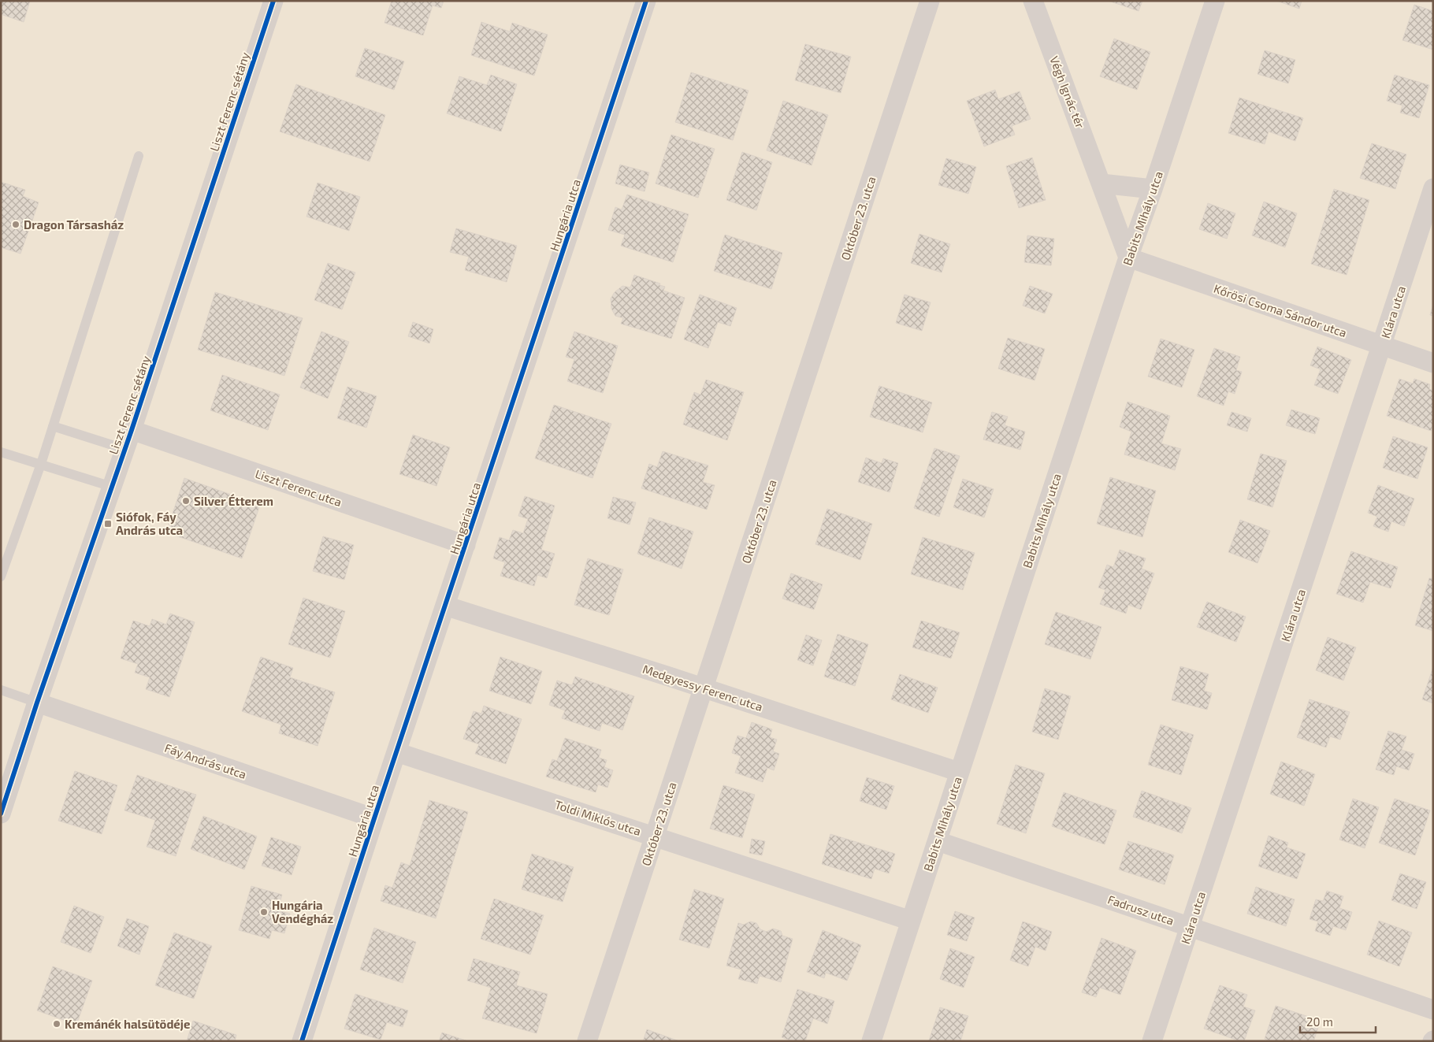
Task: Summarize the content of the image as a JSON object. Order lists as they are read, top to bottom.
{
  "streets": {
    "street": [
      "Végh Ignác tér",
      "Liszt Ferenc sétány",
      "Hungária utca",
      "Október 23. utca",
      "Babits Mihály utca",
      "Kőrösi Csoma Sándor utca",
      "Klára utca",
      "Liszt Ferenc utca",
      "Medgyessy Ferenc utca",
      "Fáy András utca",
      "Toldi Miklós utca",
      "Fadrusz utca"
    ]
  },
  "crossings": [
    ["Végh Ignác tér", "Babits Mihály utca"],
    ["Végh Ignác tér", "Kőrösi Csoma Sándor utca"],
    ["Liszt Ferenc sétány", "Liszt Ferenc utca"],
    ["Liszt Ferenc sétány", "Fáy András utca"],
    ["Hungária utca", "Liszt Ferenc utca"],
    ["Hungária utca", "Medgyessy Ferenc utca"],
    ["Hungária utca", "Fáy András utca"],
    ["Hungária utca", "Toldi Miklós utca"],
    ["Október 23. utca", "Medgyessy Ferenc utca"],
    ["Október 23. utca", "Toldi Miklós utca"],
    ["Babits Mihály utca", "Kőrösi Csoma Sándor utca"],
    ["Babits Mihály utca", "Medgyessy Ferenc utca"],
    ["Babits Mihály utca", "Toldi Miklós utca"],
    ["Babits Mihály utca", "Fadrusz utca"],
    ["Kőrösi Csoma Sándor utca", "Klára utca"],
    ["Klára utca", "Fadrusz utca"]
  ],
  "places": {
    "other": [
      "Dragon Társasház",
      "Silver Étterem",
      "Hungária Vendégház",
      "Kremánék halsütödéje"
    ],
    "transit": ["Siófok, Fáy András utca"]
  },
  "scale_bar": "20 m"
}
